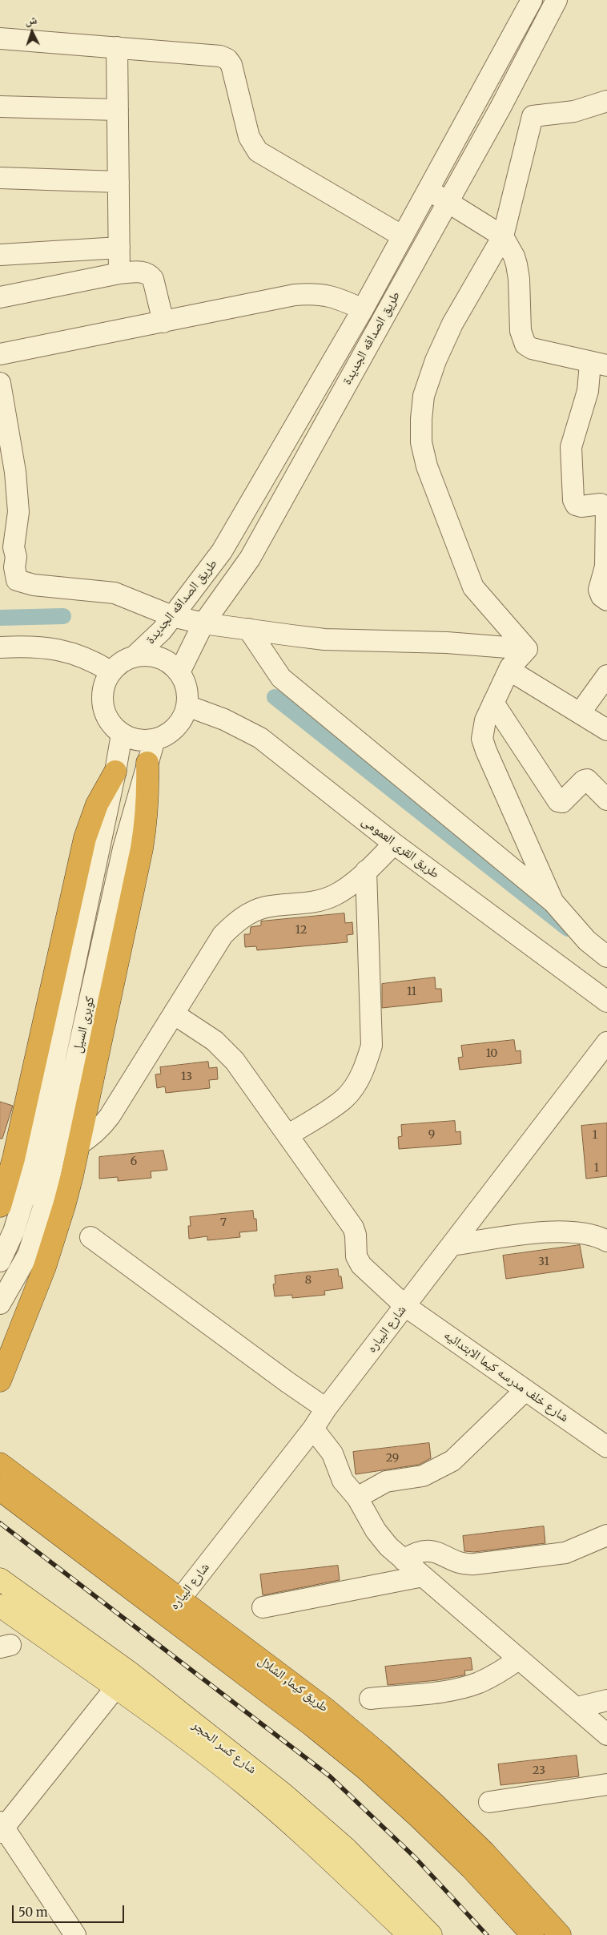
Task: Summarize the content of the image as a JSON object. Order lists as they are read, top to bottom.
{
  "streets": {
    "highway": ["طريق كيما, الشلال"],
    "main road": ["شارع كسر الحجر"],
    "street": [
      "طريق الصداقه الجديدة",
      "طريق القرى العمومى",
      "كوبرى السيل",
      "شارع البياره",
      "شارع خلف مدرسه كيما الابتدائيه"
    ]
  },
  "crossings": [
    ["طريق الصداقه الجديدة", "طريق القرى العمومى"],
    ["طريق الصداقه الجديدة", "كوبرى السيل"],
    ["طريق القرى العمومى", "كوبرى السيل"],
    ["شارع البياره", "شارع خلف مدرسه كيما الابتدائيه"],
    ["شارع البياره", "طريق كيما, الشلال"]
  ],
  "house_numbers": [
    "12",
    "11",
    "10",
    "13",
    "9",
    "1",
    "6",
    "1",
    "7",
    "31",
    "8",
    "29",
    "23"
  ],
  "scale_bar": "50 m",
  "north": "top"
}
